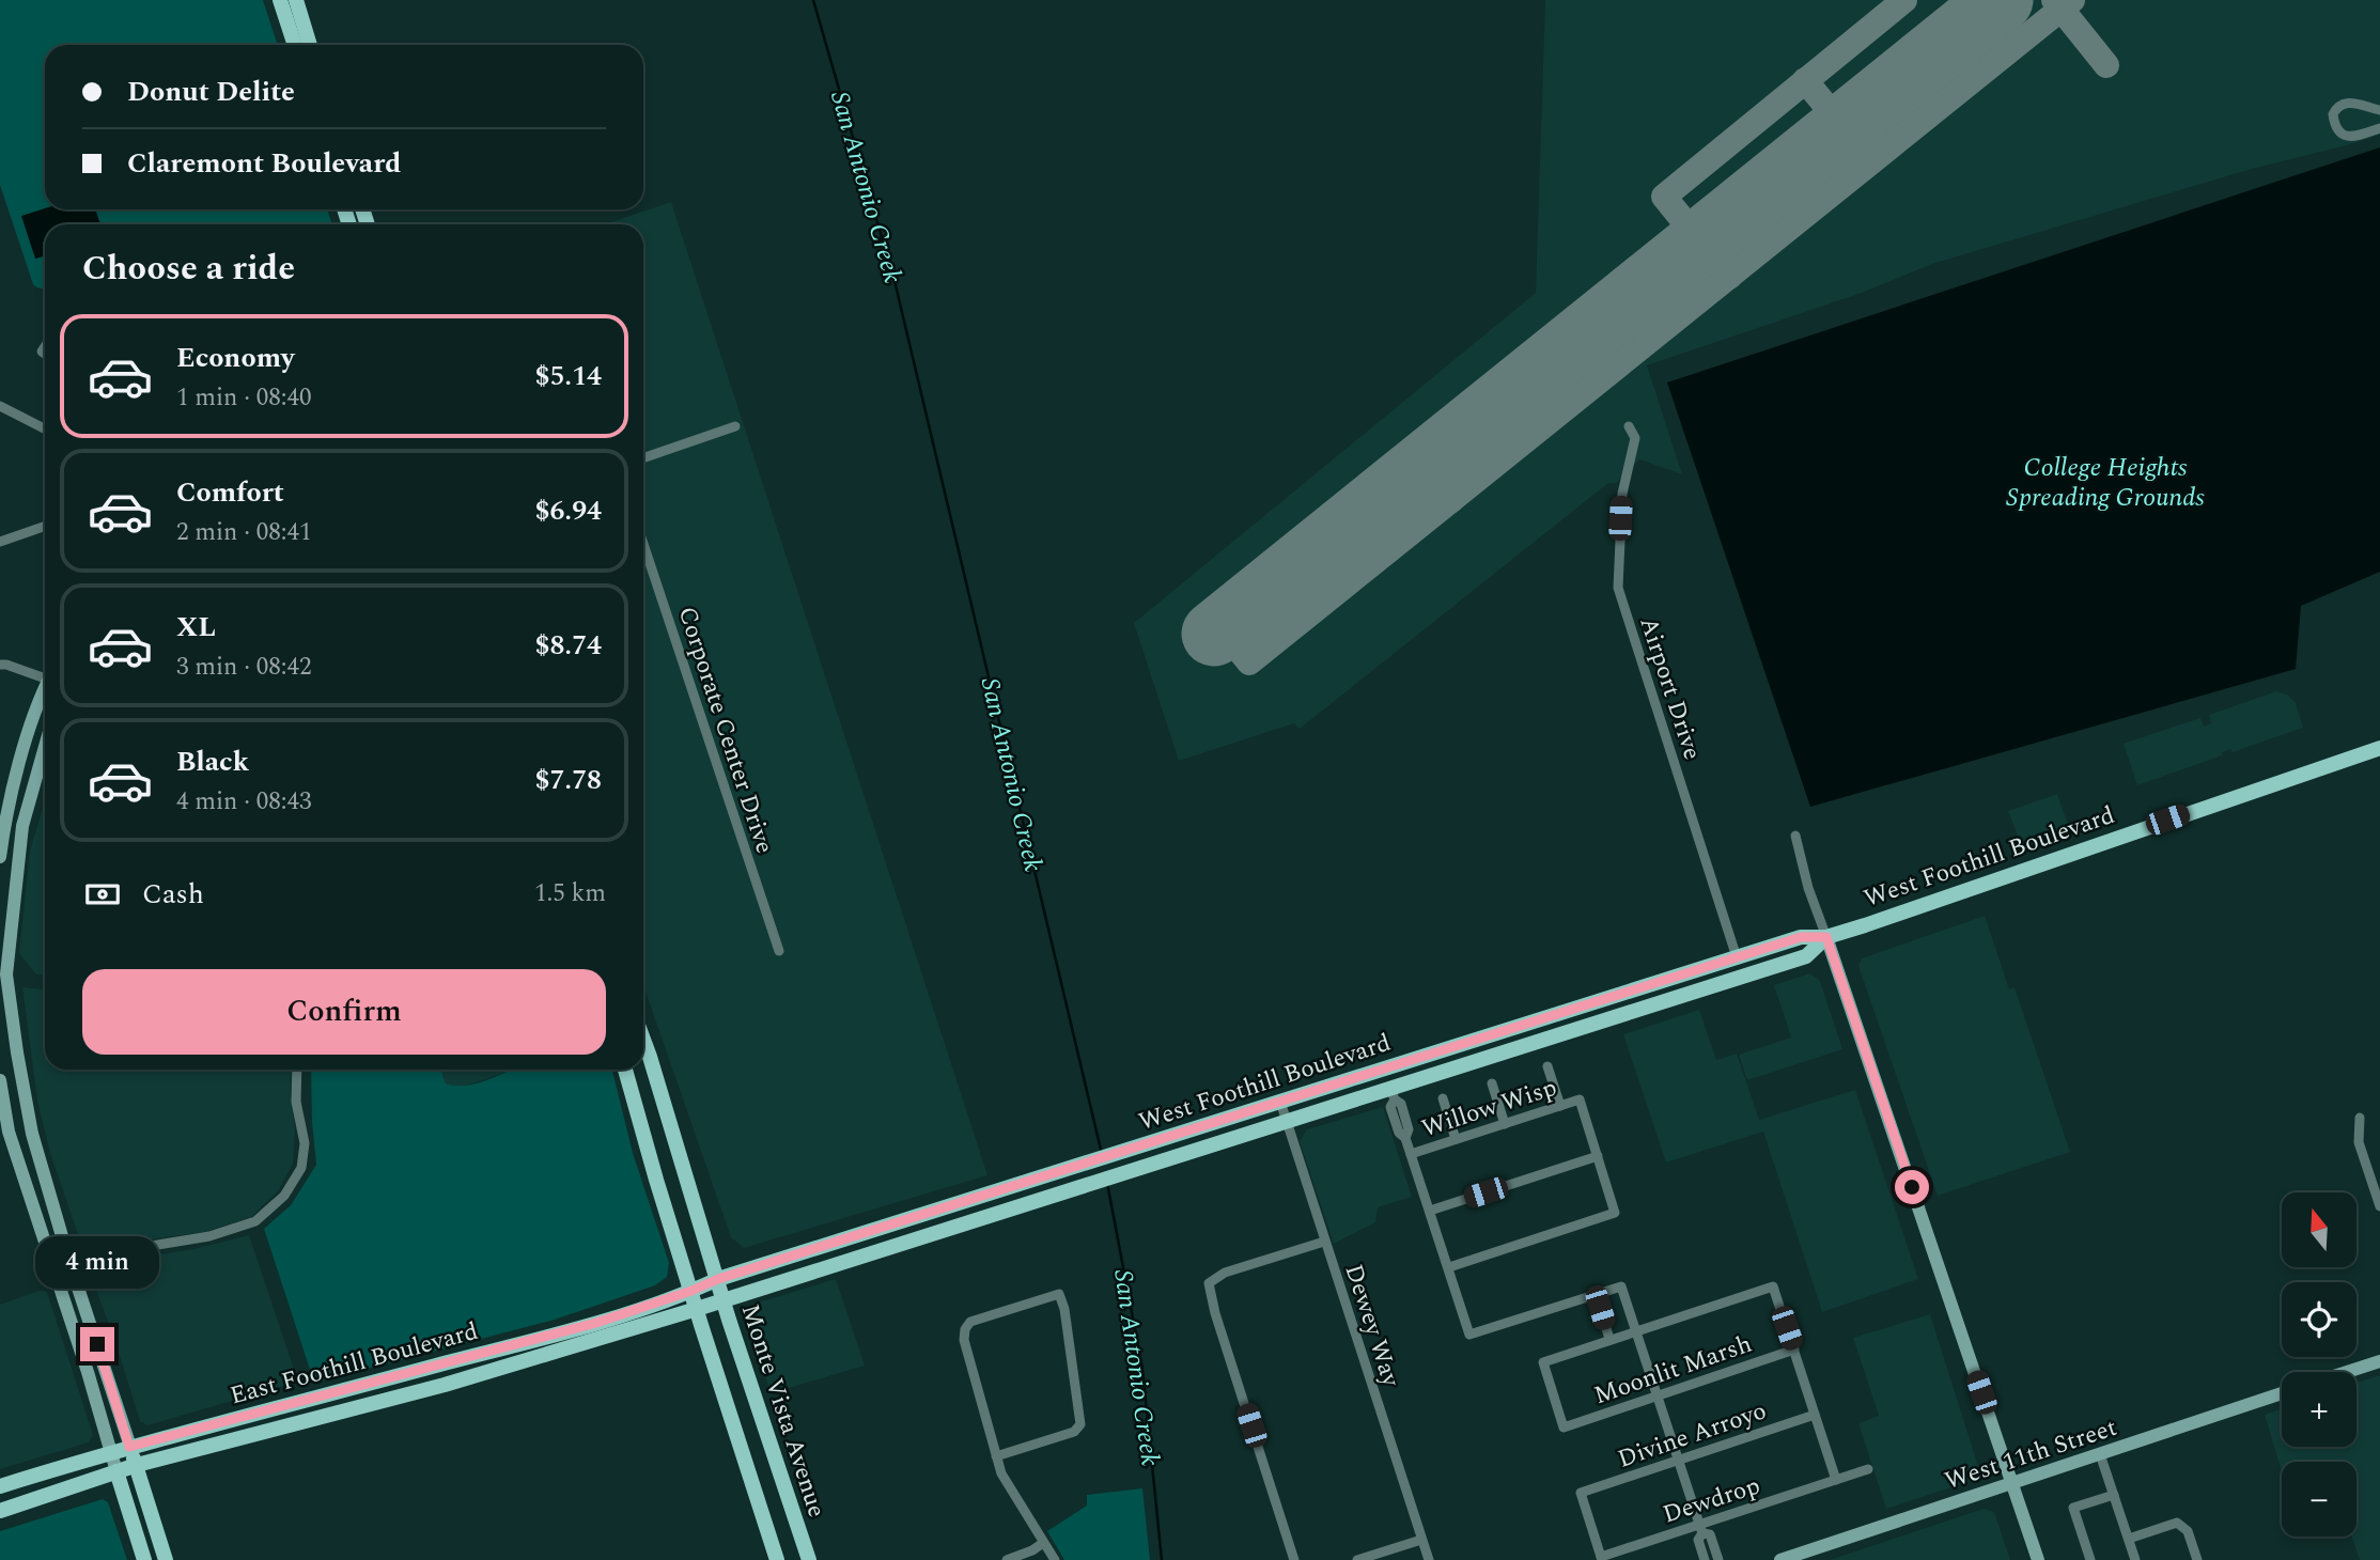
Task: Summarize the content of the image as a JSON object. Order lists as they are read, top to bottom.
{
  "streets": {
    "main road": [
      "West Foothill Boulevard",
      "East Foothill Boulevard",
      "Monte Vista Avenue",
      "West 11th Street"
    ],
    "street": [
      "Airport Drive",
      "Corporate Center Drive",
      "Willow Wisp",
      "Dewey Way",
      "Moonlit Marsh",
      "Divine Arroyo",
      "Dewdrop"
    ]
  },
  "crossings": [
    ["Airport Drive", "West Foothill Boulevard"],
    ["West Foothill Boulevard", "Dewey Way"],
    ["West Foothill Boulevard", "East Foothill Boulevard"],
    ["West Foothill Boulevard", "Monte Vista Avenue"],
    ["East Foothill Boulevard", "Monte Vista Avenue"],
    ["Divine Arroyo", "Dewdrop"]
  ],
  "water": ["San Antonio Creek", "College Heights Spreading Grounds"],
  "north": "top",
  "page": {
    "banner": ["Donut Delite", "Claremont Boulevard"],
    "heading": "Choose a ride",
    "list": [
      {
        "name": "Economy",
        "note": "1 min · 08:40",
        "value": "$5.14"
      },
      {
        "name": "Comfort",
        "note": "2 min · 08:41",
        "value": "$6.94"
      },
      {
        "name": "XL",
        "note": "3 min · 08:42",
        "value": "$8.74"
      },
      {
        "name": "Black",
        "note": "4 min · 08:43",
        "value": "$7.78"
      }
    ],
    "pay": ["Cash", "1.5 km"],
    "buttons": "Confirm",
    "map_buttons": ["+", "−"],
    "bubble": "4 min"
  }
}
